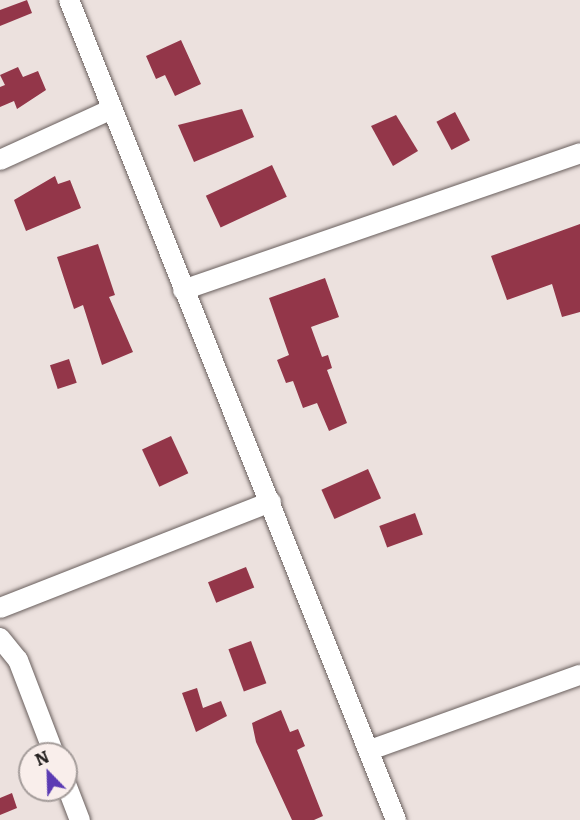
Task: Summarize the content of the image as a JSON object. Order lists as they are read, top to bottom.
{
  "north": "top left"
}
